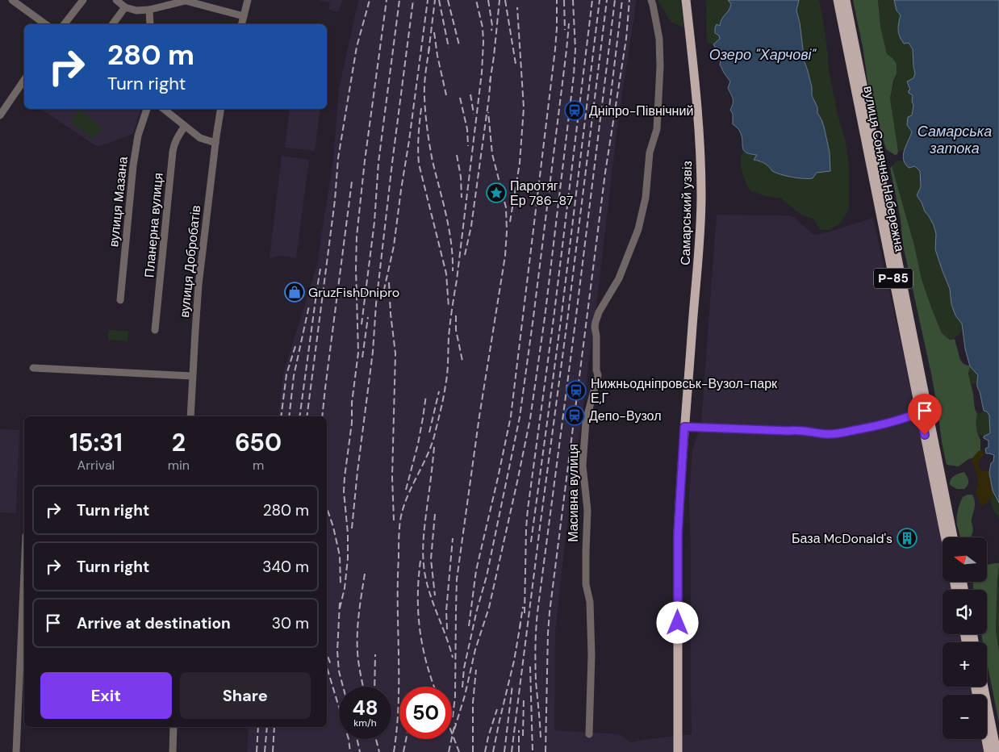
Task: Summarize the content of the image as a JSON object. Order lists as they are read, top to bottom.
{
  "streets": {
    "main road": ["вулиця Сонячна Набережна", "Самарський узвіз", "Р-85"],
    "street": [
      "вулиця Мазана",
      "Планерна вулиця",
      "вулиця Добробатів",
      "Масивна вулиця"
    ]
  },
  "water": ["Озеро \"Харчові\"", "Самарська затока"],
  "places": {
    "station": ["Дніпро-Північний", "Нижньодніпровськ-Вузол-парк Е,Г", "Депо-Вузол"],
    "place": ["Паротяг Ер 786-87"],
    "shop": ["GruzFishDnipro"],
    "building": ["База McDonald's"]
  },
  "north": "left",
  "page": {
    "turn": ["280 m", "Turn right"],
    "eta": [
      "15:31",
      "Arrival",
      "2",
      "min",
      "650",
      "m"
    ],
    "list": [
      {
        "name": "Turn right",
        "value": "280 m"
      },
      {
        "name": "Turn right",
        "value": "340 m"
      },
      {
        "name": "Arrive at destination",
        "value": "30 m"
      }
    ],
    "map_buttons": ["+", "−"],
    "buttons": ["Exit", "Share"],
    "speed": "48 km/h",
    "limit": "50"
  }
}
